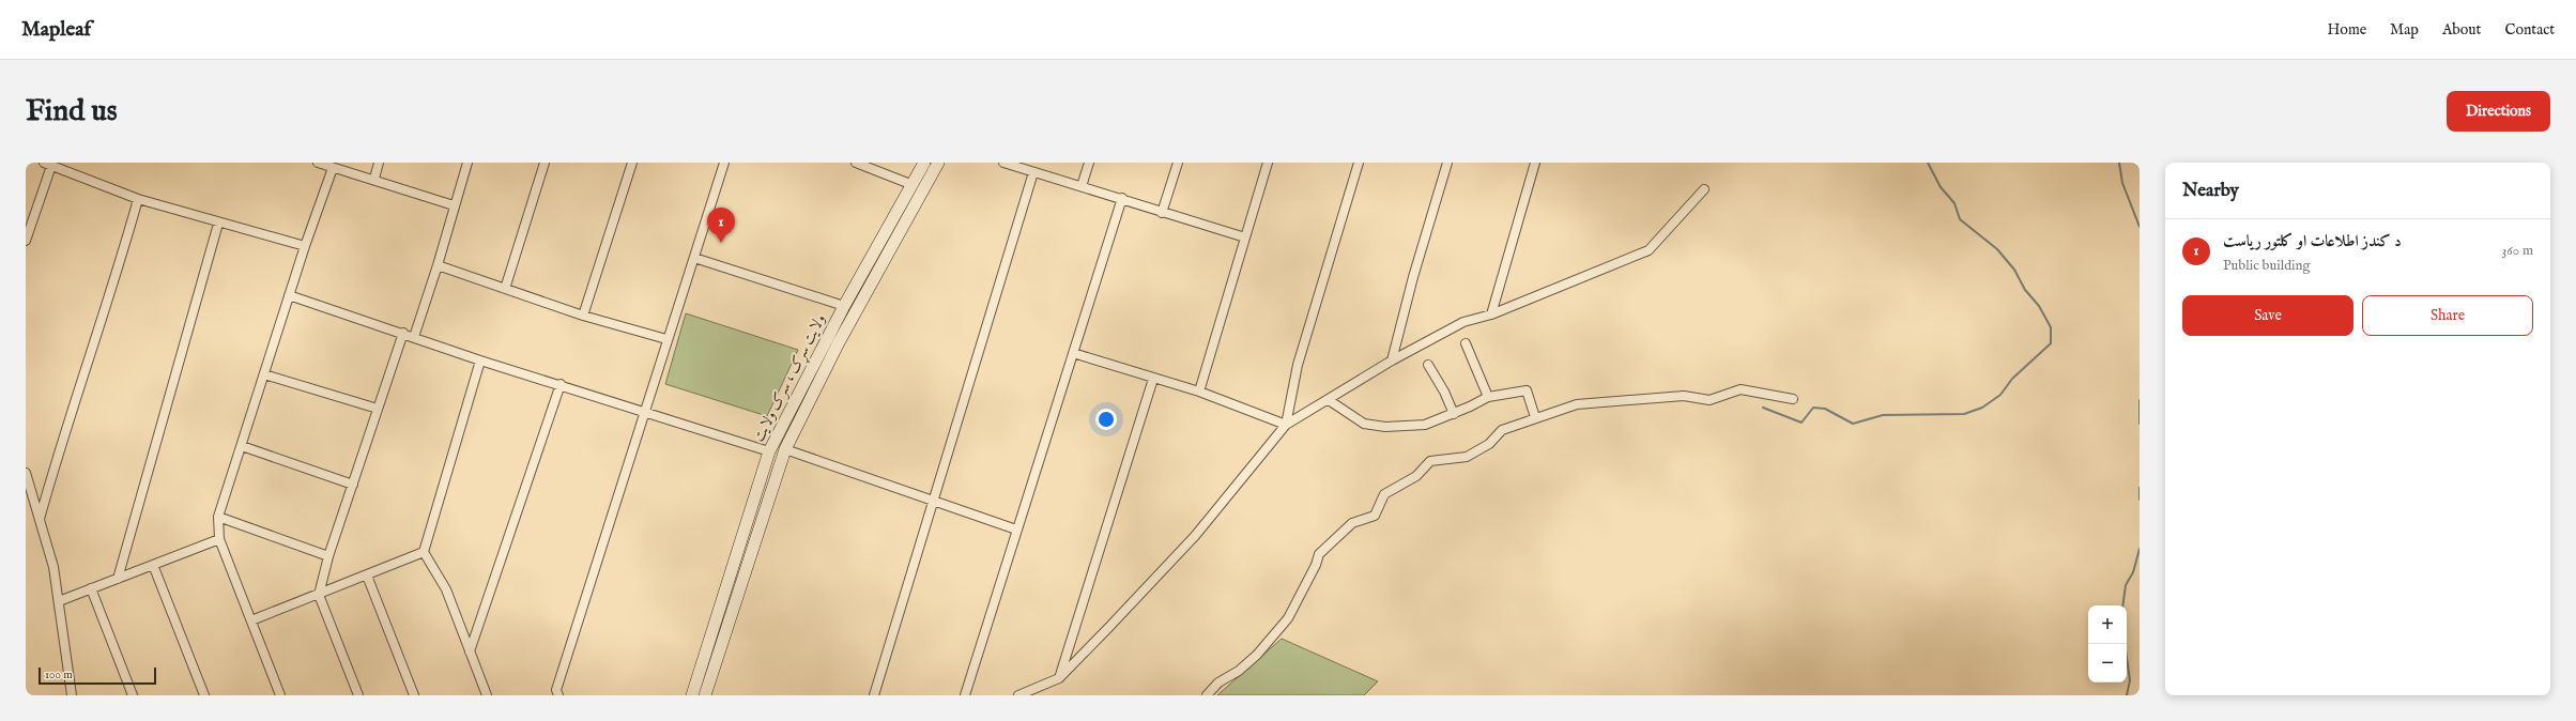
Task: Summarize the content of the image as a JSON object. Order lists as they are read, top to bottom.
{
  "streets": {
    "main road": ["ولایت سړک ، سرک ولایت"]
  },
  "scale_bar": "100 m",
  "page": {
    "header": "Mapleaf",
    "nav": [
      "Home",
      "Map",
      "About",
      "Contact"
    ],
    "buttons": [
      "Directions",
      ["Save", "Share"]
    ],
    "title": "Find us",
    "heading": "Nearby",
    "pins": "1",
    "list": [
      {
        "mark": "1",
        "name": "د کندز اطلاعات او کلتور ریاست",
        "note": "Public building",
        "value": "360 m"
      }
    ],
    "map_buttons": ["+", "−"],
    "scale": "100 m"
  }
}
